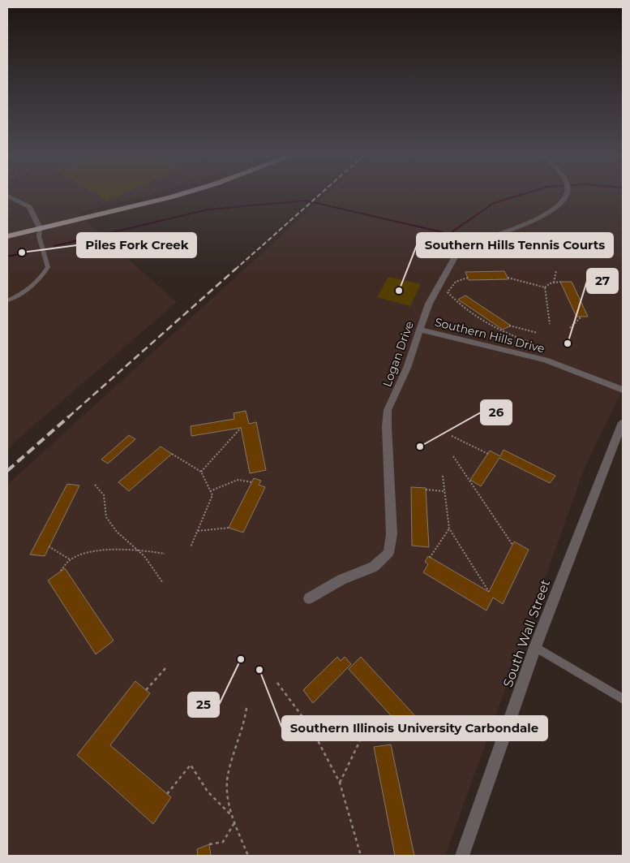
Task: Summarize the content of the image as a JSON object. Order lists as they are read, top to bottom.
{
  "streets": {
    "street": ["Southern Hills Drive", "Logan Drive", "South Wall Street"]
  },
  "crossings": [
    ["Southern Hills Drive", "Logan Drive"]
  ],
  "places": [
    "Piles Fork Creek",
    "Southern Hills Tennis Courts",
    "27",
    "26",
    "25",
    "Southern Illinois University Carbondale"
  ]
}
